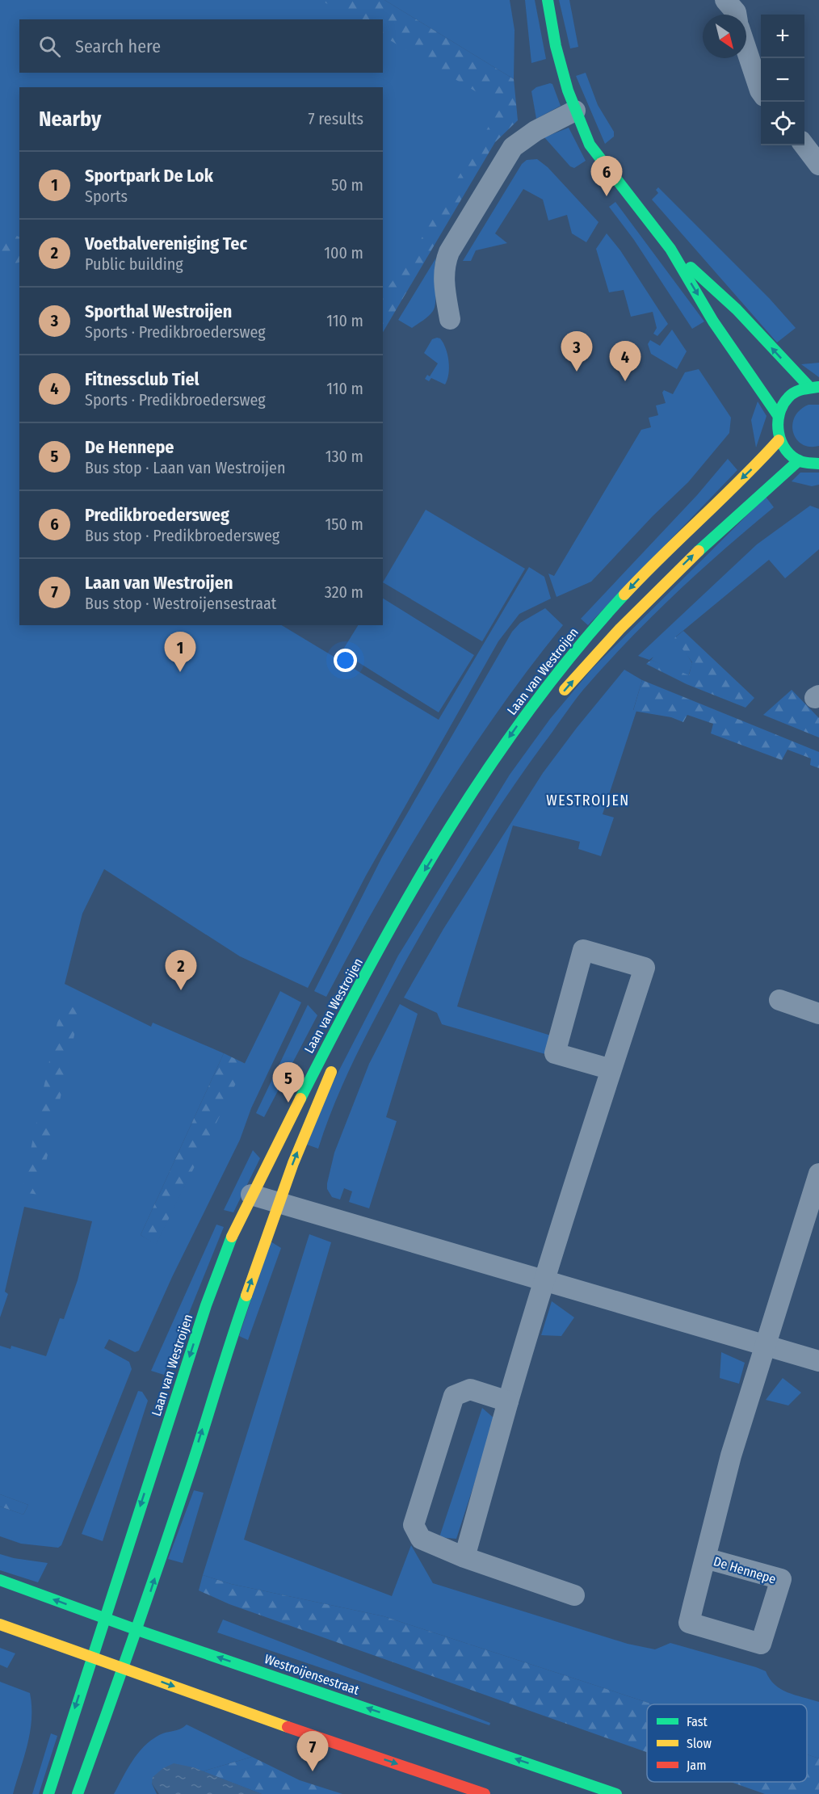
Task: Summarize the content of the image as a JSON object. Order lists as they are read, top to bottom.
{
  "streets": {
    "street": ["Laan van Westroijen", "De Hennepe", "Westroijensestraat"]
  },
  "crossings": [
    ["Laan van Westroijen", "Westroijensestraat"]
  ],
  "districts": ["WESTROIJEN"],
  "legend": ["Fast", "Slow", "Jam"],
  "north": "bottom right",
  "page": {
    "map_buttons": ["+", "−"],
    "search": "Search here",
    "heading": ["Nearby", "7 results"],
    "list": [
      {
        "mark": "1",
        "name": "Sportpark De Lok",
        "note": "Sports",
        "value": "50 m"
      },
      {
        "mark": "2",
        "name": "Voetbalvereniging Tec",
        "note": "Public building",
        "value": "100 m"
      },
      {
        "mark": "3",
        "name": "Sporthal Westroijen",
        "note": "Sports · Predikbroedersweg",
        "value": "110 m"
      },
      {
        "mark": "4",
        "name": "Fitnessclub Tiel",
        "note": "Sports · Predikbroedersweg",
        "value": "110 m"
      },
      {
        "mark": "5",
        "name": "De Hennepe",
        "note": "Bus stop · Laan van Westroijen",
        "value": "130 m"
      },
      {
        "mark": "6",
        "name": "Predikbroedersweg",
        "note": "Bus stop · Predikbroedersweg",
        "value": "150 m"
      },
      {
        "mark": "7",
        "name": "Laan van Westroijen",
        "note": "Bus stop · Westroijensestraat",
        "value": "320 m"
      }
    ],
    "pins": [
      "6",
      "3",
      "4",
      "1",
      "2",
      "5",
      "7"
    ]
  }
}
